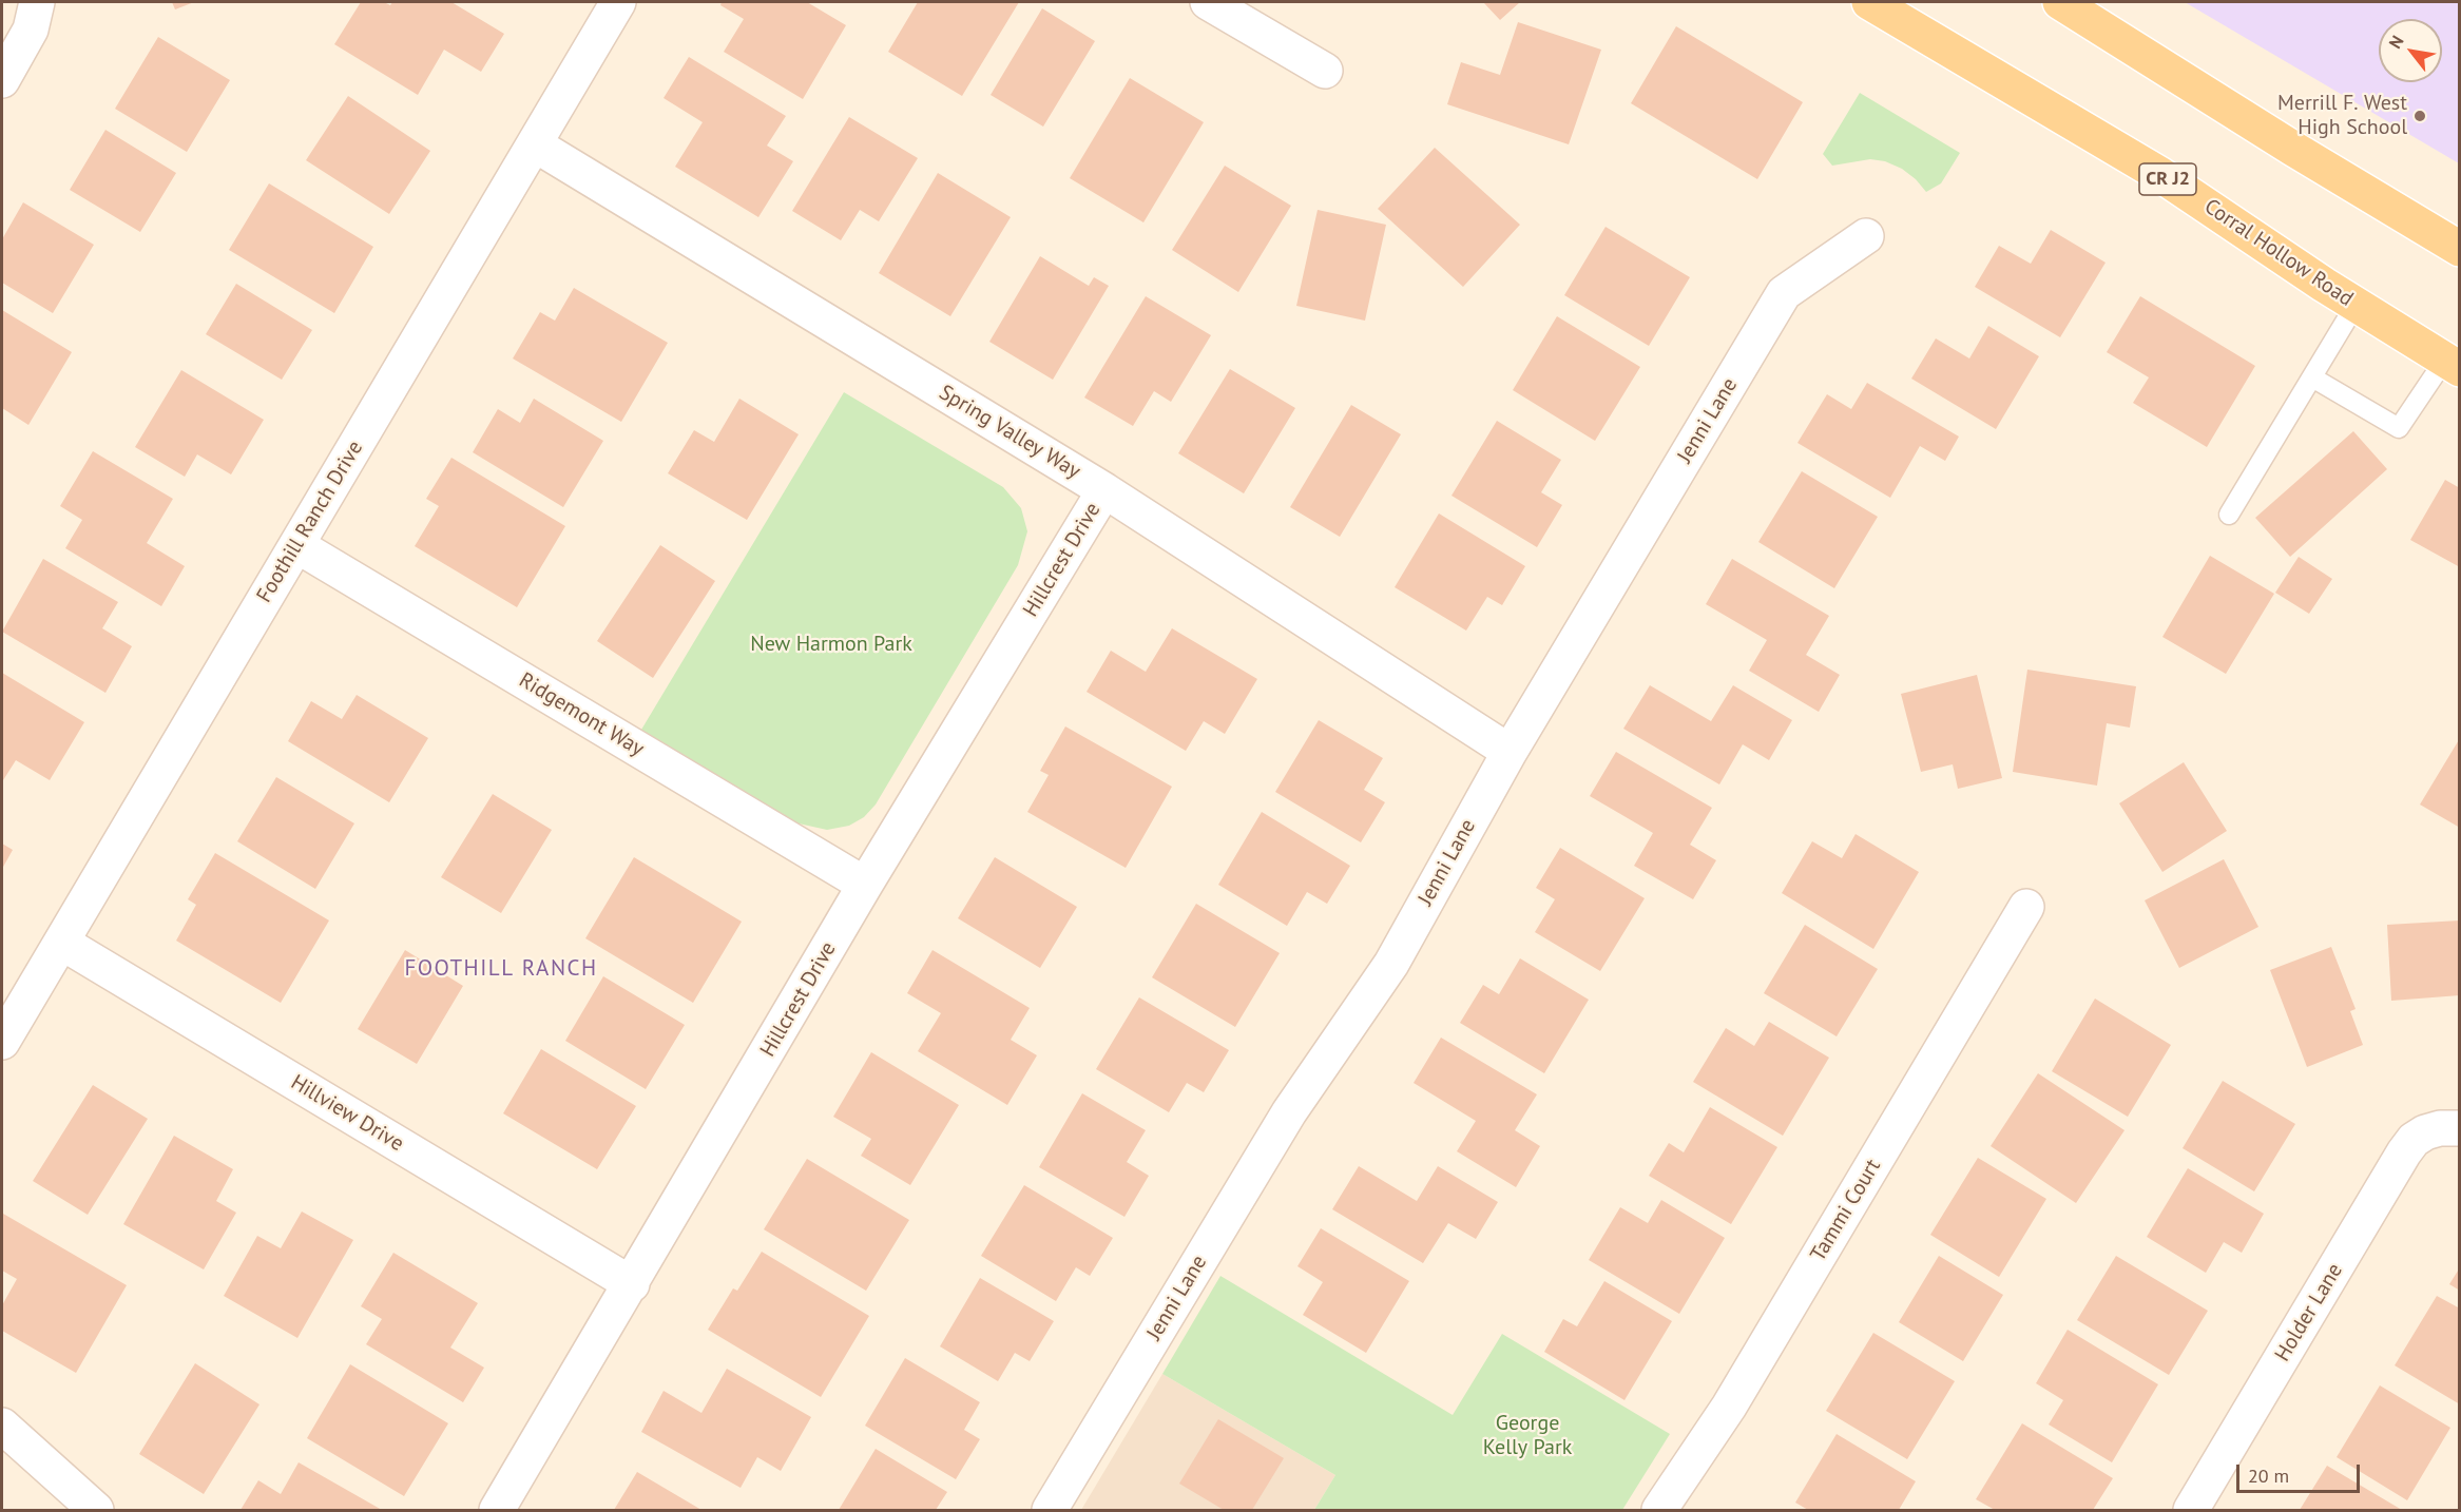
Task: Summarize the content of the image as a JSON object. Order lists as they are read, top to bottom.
{
  "streets": {
    "main road": ["CR J2", "Corral Hollow Road"],
    "street": [
      "Jenni Lane",
      "Spring Valley Way",
      "Foothill Ranch Drive",
      "Hillcrest Drive",
      "Ridgemont Way",
      "Hillview Drive",
      "Tammi Court",
      "Holder Lane"
    ]
  },
  "crossings": [
    ["Jenni Lane", "Spring Valley Way"],
    ["Spring Valley Way", "Foothill Ranch Drive"],
    ["Spring Valley Way", "Hillcrest Drive"],
    ["Foothill Ranch Drive", "Ridgemont Way"],
    ["Foothill Ranch Drive", "Hillview Drive"],
    ["Hillcrest Drive", "Ridgemont Way"],
    ["Hillcrest Drive", "Hillview Drive"]
  ],
  "districts": ["FOOTHILL RANCH"],
  "parks": ["New Harmon Park", "George Kelly Park"],
  "places": ["Merrill F. West High School"],
  "scale_bar": "20 m",
  "north": "top left"
}
